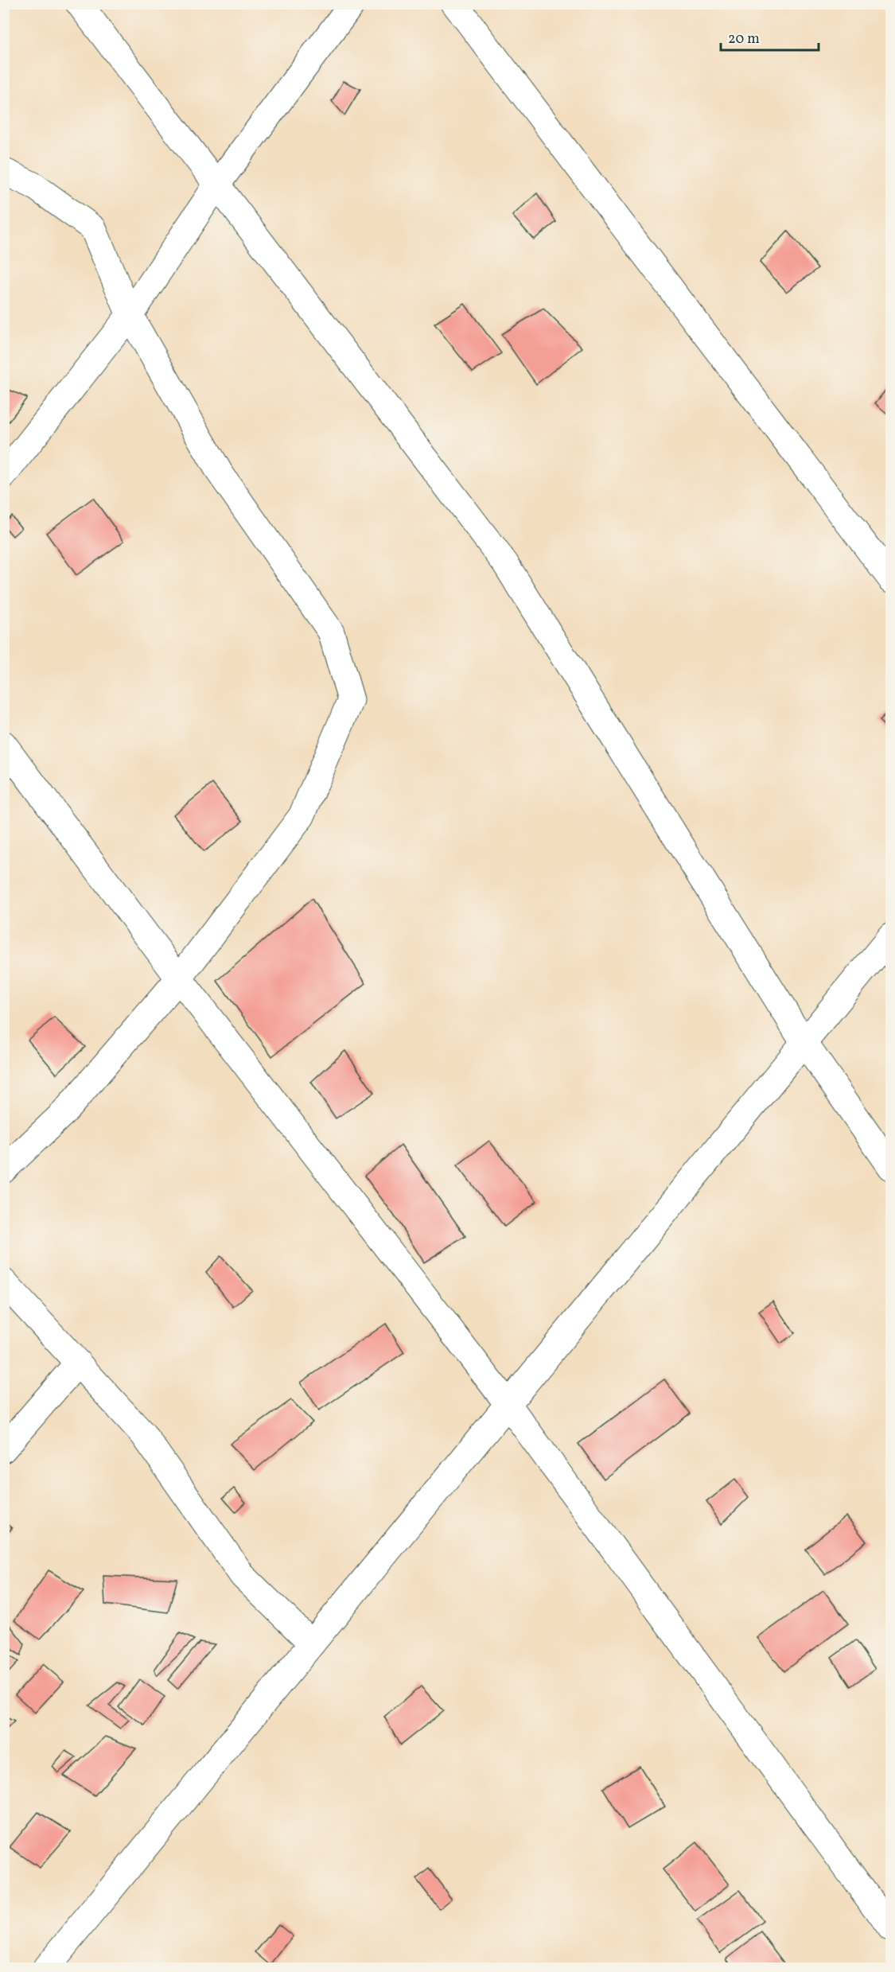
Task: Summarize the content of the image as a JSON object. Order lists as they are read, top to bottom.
{
  "scale_bar": "20 m"
}
